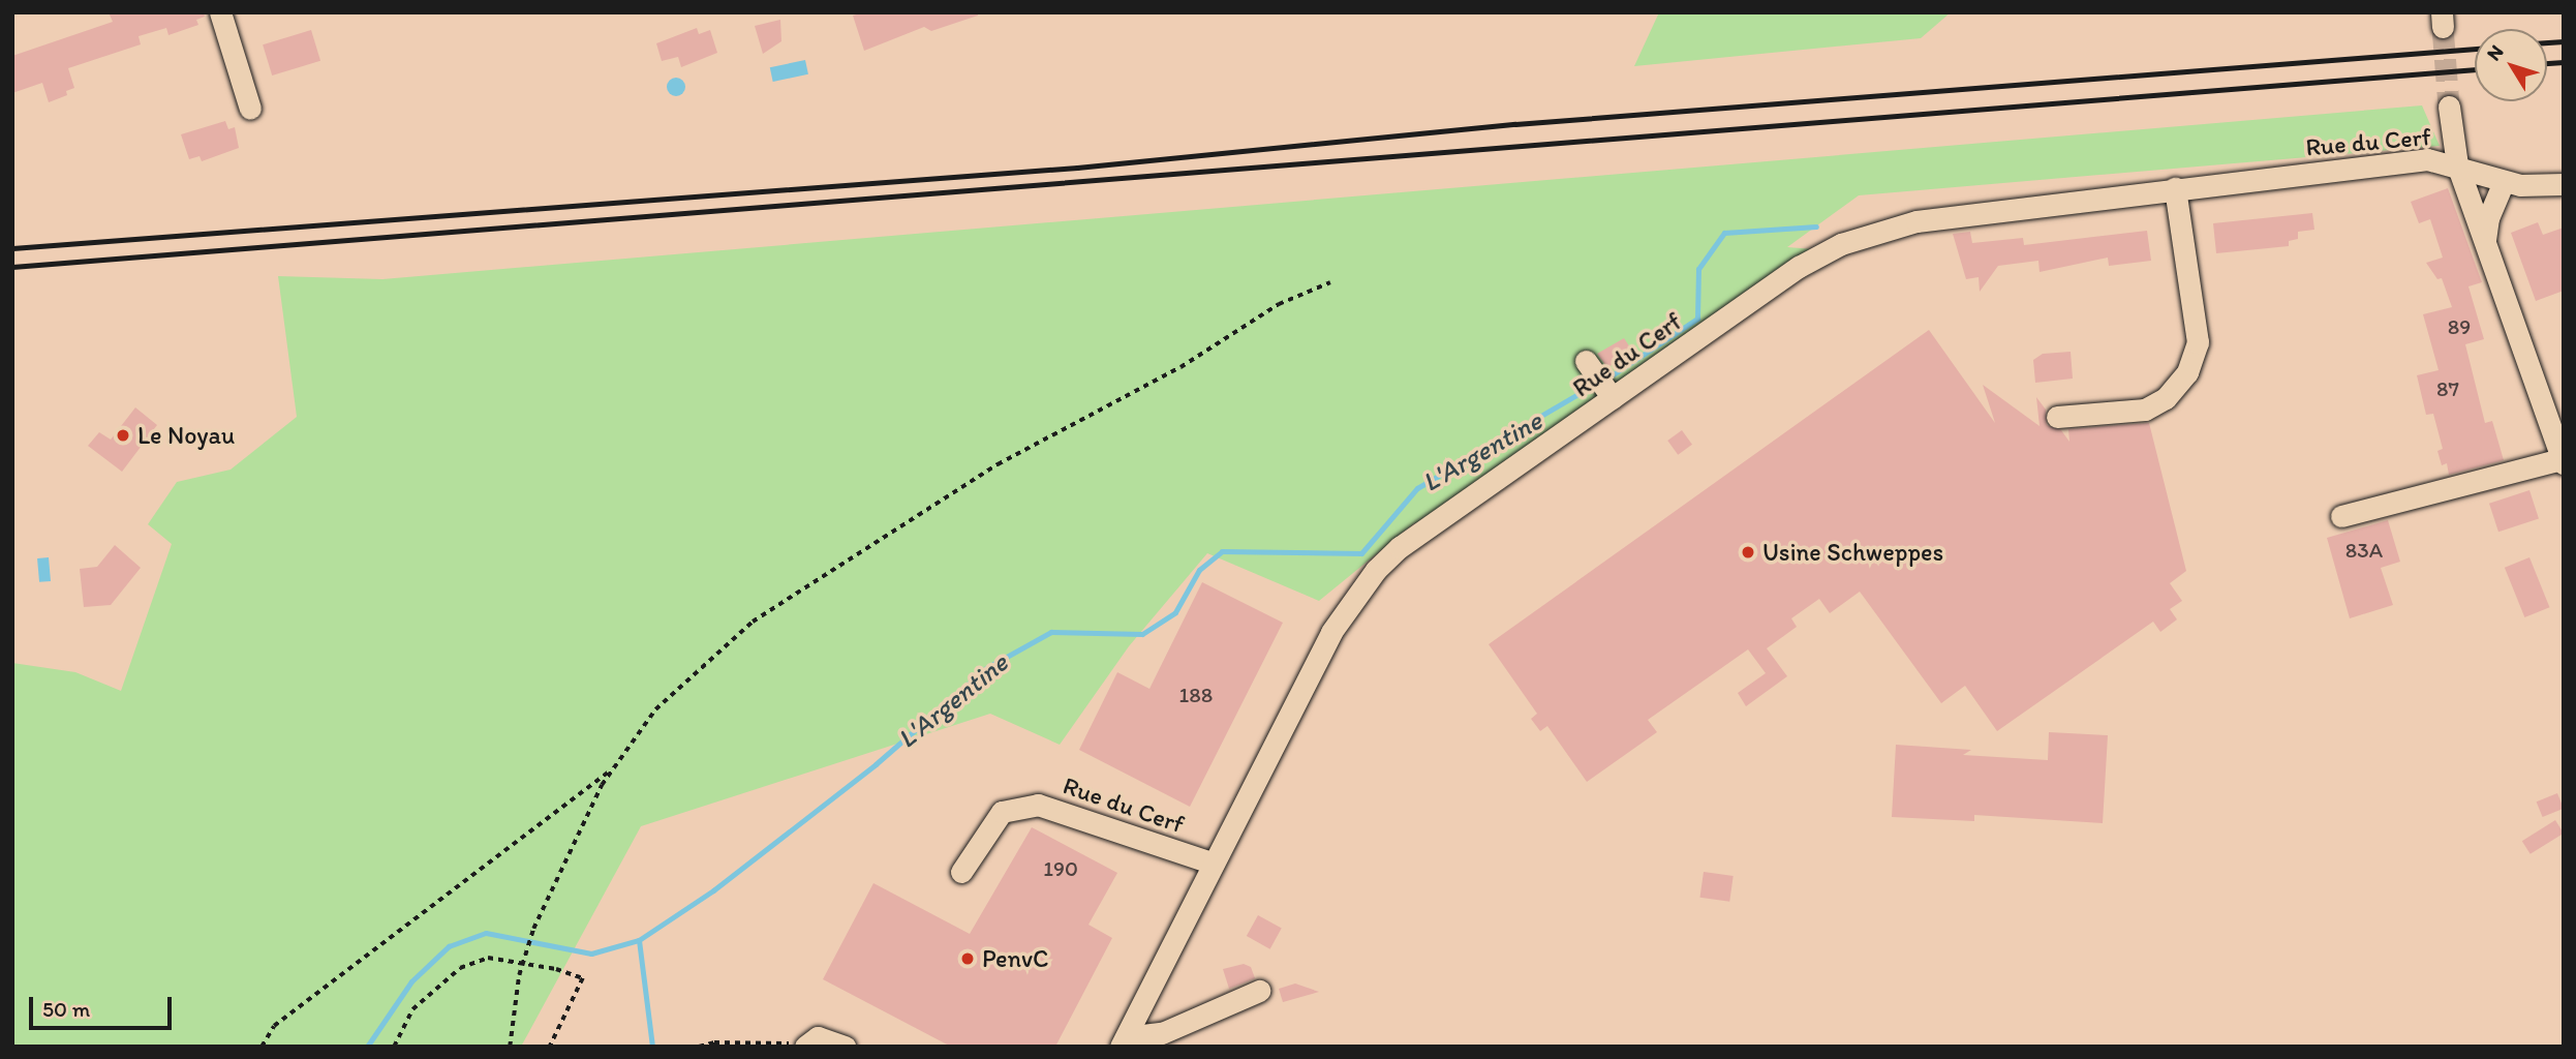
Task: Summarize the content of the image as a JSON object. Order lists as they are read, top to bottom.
{
  "streets": {
    "street": ["Rue du Cerf"]
  },
  "water": ["L'Argentine"],
  "places": ["Le Noyau", "Usine Schweppes", "PenvC"],
  "house_numbers": [
    "89",
    "87",
    "83A",
    "188",
    "190"
  ],
  "scale_bar": "50 m",
  "north": "top left"
}
